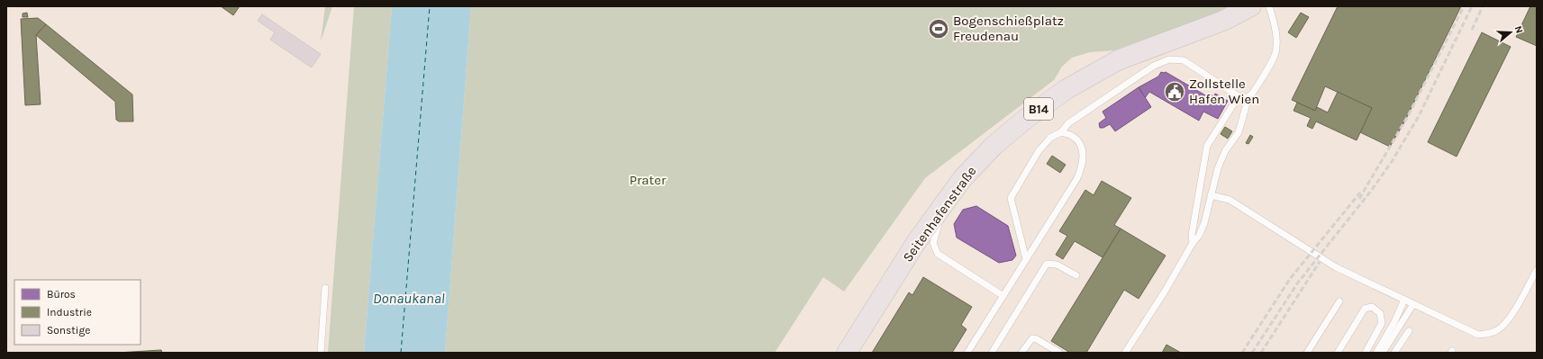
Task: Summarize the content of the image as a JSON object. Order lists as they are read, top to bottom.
{
  "streets": {
    "main road": ["B14", "Seitenhafenstraße"]
  },
  "water": ["Donaukanal"],
  "parks": ["Prater"],
  "places": {
    "sports": ["Bogenschießplatz Freudenau"],
    "public building": ["Zollstelle Hafen Wien"]
  },
  "legend": ["Büros", "Industrie", "Sonstige"],
  "north": "right"
}
